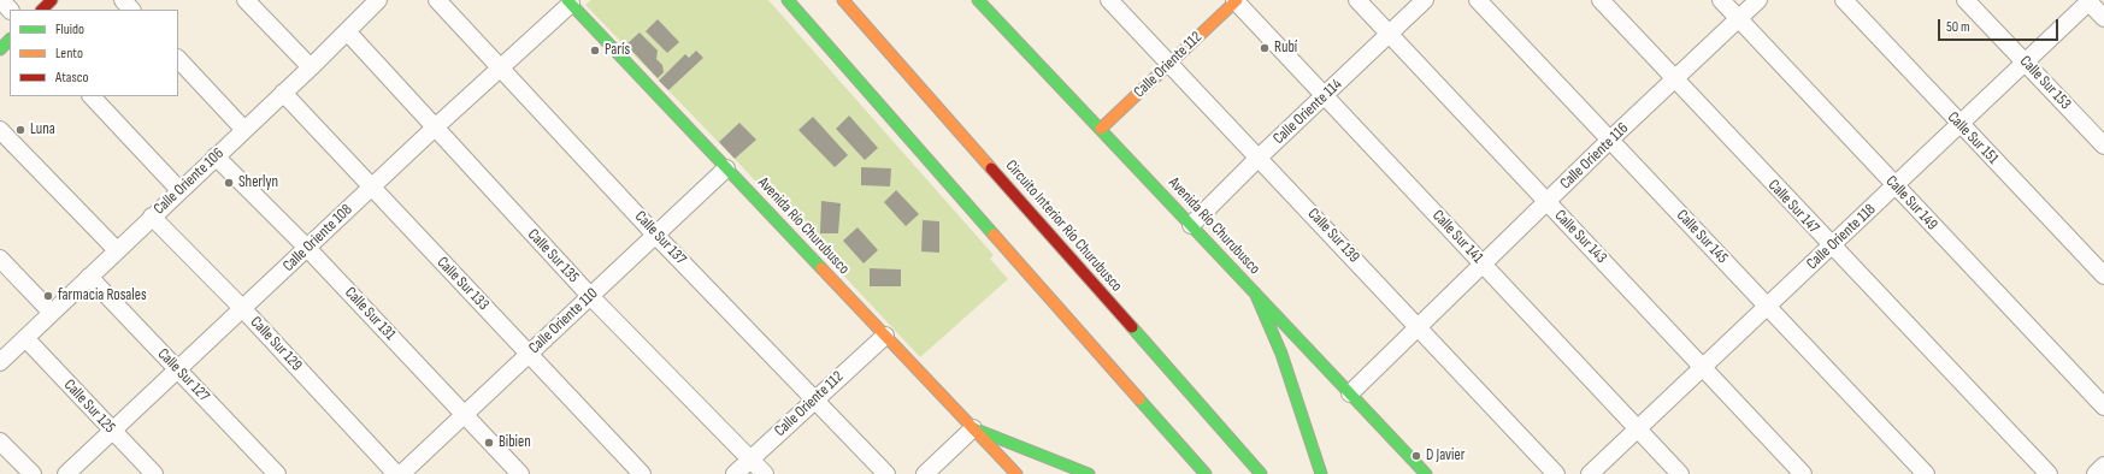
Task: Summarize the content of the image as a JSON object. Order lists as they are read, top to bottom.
{
  "streets": {
    "main road": ["Calle Oriente 112", "Avenida Río Churubusco", "Circuito Interior Río Churubusco"],
    "street": [
      "Calle Sur 153",
      "Calle Oriente 114",
      "Calle Sur 151",
      "Calle Oriente 116",
      "Calle Oriente 106",
      "Calle Sur 149",
      "Calle Sur 147",
      "Calle Sur 139",
      "Calle Sur 141",
      "Calle Sur 143",
      "Calle Sur 145",
      "Calle Oriente 118",
      "Calle Oriente 108",
      "Calle Sur 137",
      "Calle Sur 135",
      "Calle Sur 133",
      "Calle Sur 131",
      "Calle Oriente 110",
      "Calle Sur 129",
      "Calle Sur 127",
      "Calle Sur 125"
    ]
  },
  "crossings": [
    ["Calle Oriente 112", "Avenida Río Churubusco"],
    ["Calle Oriente 112", "Calle Sur 139"],
    ["Calle Oriente 112", "Calle Sur 141"],
    ["Calle Oriente 112", "Calle Sur 137"],
    ["Calle Oriente 112", "Calle Sur 135"],
    ["Calle Sur 153", "Calle Oriente 118"],
    ["Calle Oriente 114", "Avenida Río Churubusco"],
    ["Calle Oriente 114", "Calle Sur 139"],
    ["Calle Oriente 114", "Calle Sur 141"],
    ["Calle Oriente 114", "Calle Sur 143"],
    ["Calle Sur 151", "Calle Oriente 118"],
    ["Calle Oriente 116", "Calle Sur 149"],
    ["Calle Oriente 116", "Calle Sur 147"],
    ["Calle Oriente 116", "Avenida Río Churubusco"],
    ["Calle Oriente 116", "Calle Sur 139"],
    ["Calle Oriente 116", "Calle Sur 141"],
    ["Calle Oriente 116", "Calle Sur 143"],
    ["Calle Oriente 116", "Calle Sur 145"],
    ["Calle Oriente 106", "Calle Sur 135"],
    ["Calle Oriente 106", "Calle Sur 133"],
    ["Calle Oriente 106", "Calle Sur 131"],
    ["Calle Oriente 106", "Calle Sur 129"],
    ["Calle Oriente 106", "Calle Sur 127"],
    ["Calle Oriente 106", "Calle Sur 125"],
    ["Calle Sur 149", "Calle Oriente 118"],
    ["Calle Sur 147", "Calle Oriente 118"],
    ["Avenida Río Churubusco", "Calle Oriente 108"],
    ["Avenida Río Churubusco", "Calle Oriente 110"],
    ["Calle Sur 141", "Calle Oriente 118"],
    ["Calle Sur 143", "Calle Oriente 118"],
    ["Calle Sur 145", "Calle Oriente 118"],
    ["Calle Oriente 108", "Calle Sur 137"],
    ["Calle Oriente 108", "Calle Sur 135"],
    ["Calle Oriente 108", "Calle Sur 133"],
    ["Calle Oriente 108", "Calle Sur 131"],
    ["Calle Oriente 108", "Calle Sur 129"],
    ["Calle Oriente 108", "Calle Sur 127"],
    ["Calle Oriente 108", "Calle Sur 125"],
    ["Calle Sur 137", "Calle Oriente 110"],
    ["Calle Sur 135", "Calle Oriente 110"],
    ["Calle Sur 133", "Calle Oriente 110"],
    ["Calle Sur 131", "Calle Oriente 110"]
  ],
  "places": [
    "Rubí",
    "París",
    "Luna",
    "Sherlyn",
    "farmacia Rosales",
    "Bibien",
    "D Javier"
  ],
  "legend": ["Fluido", "Lento", "Atasco"],
  "scale_bar": "50 m"
}
